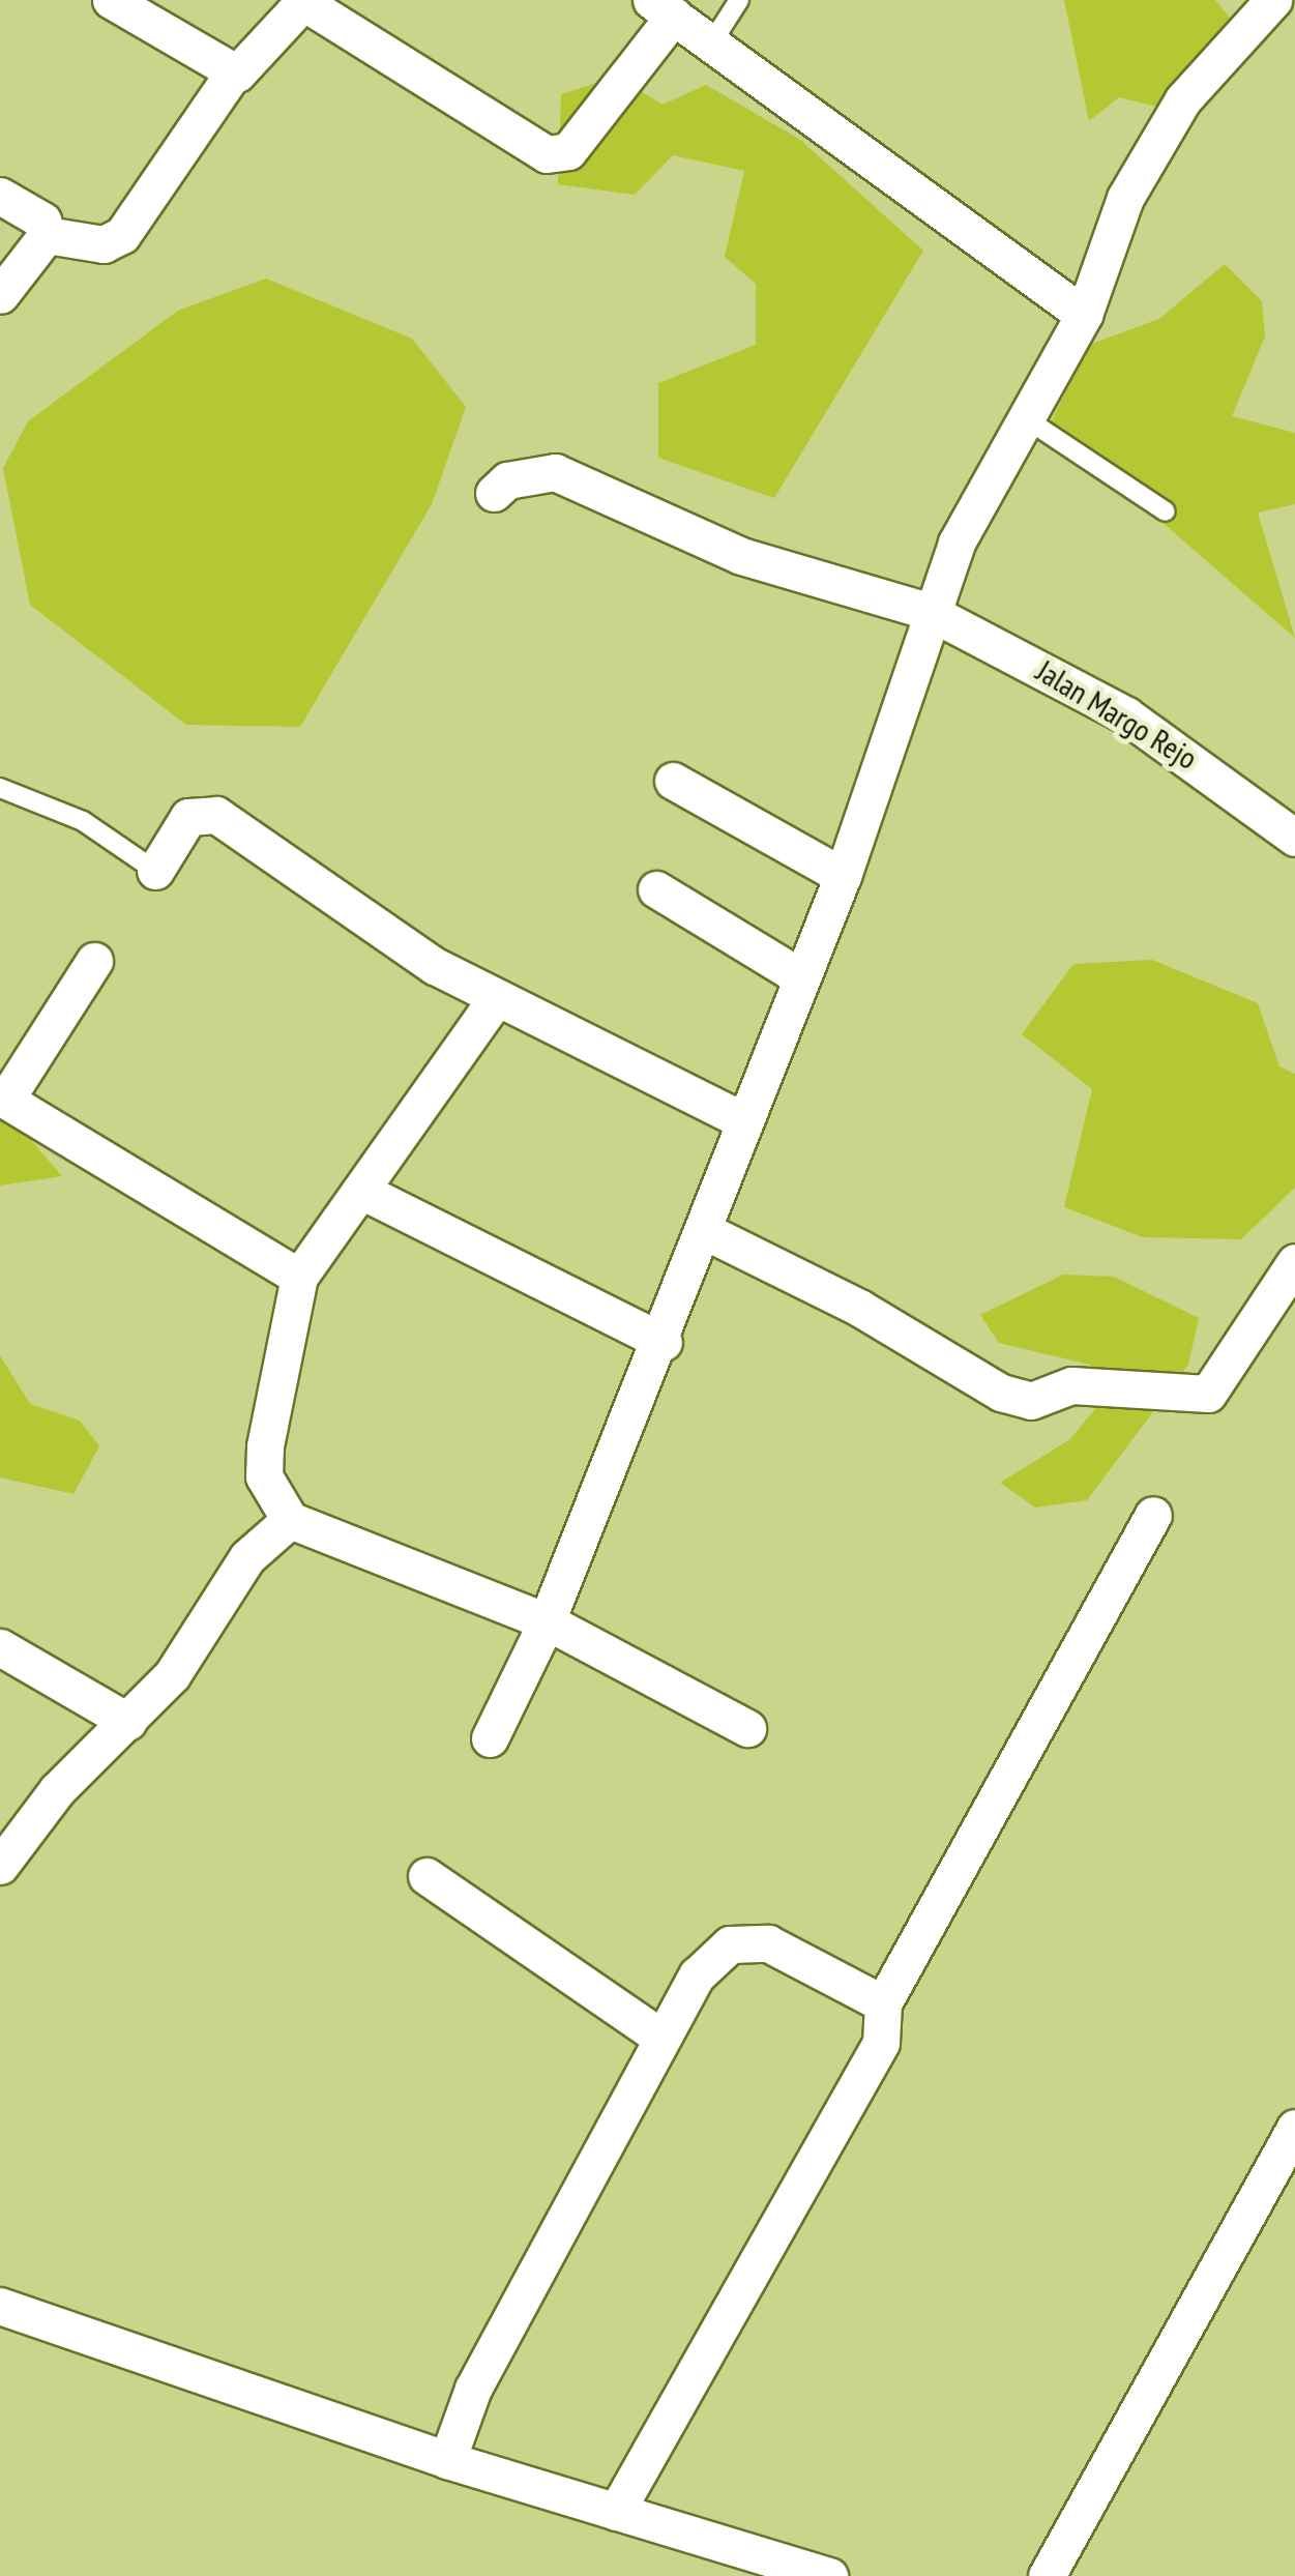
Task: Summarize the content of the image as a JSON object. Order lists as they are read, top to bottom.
{
  "streets": {
    "street": ["Jalan Margo Rejo"]
  }
}
